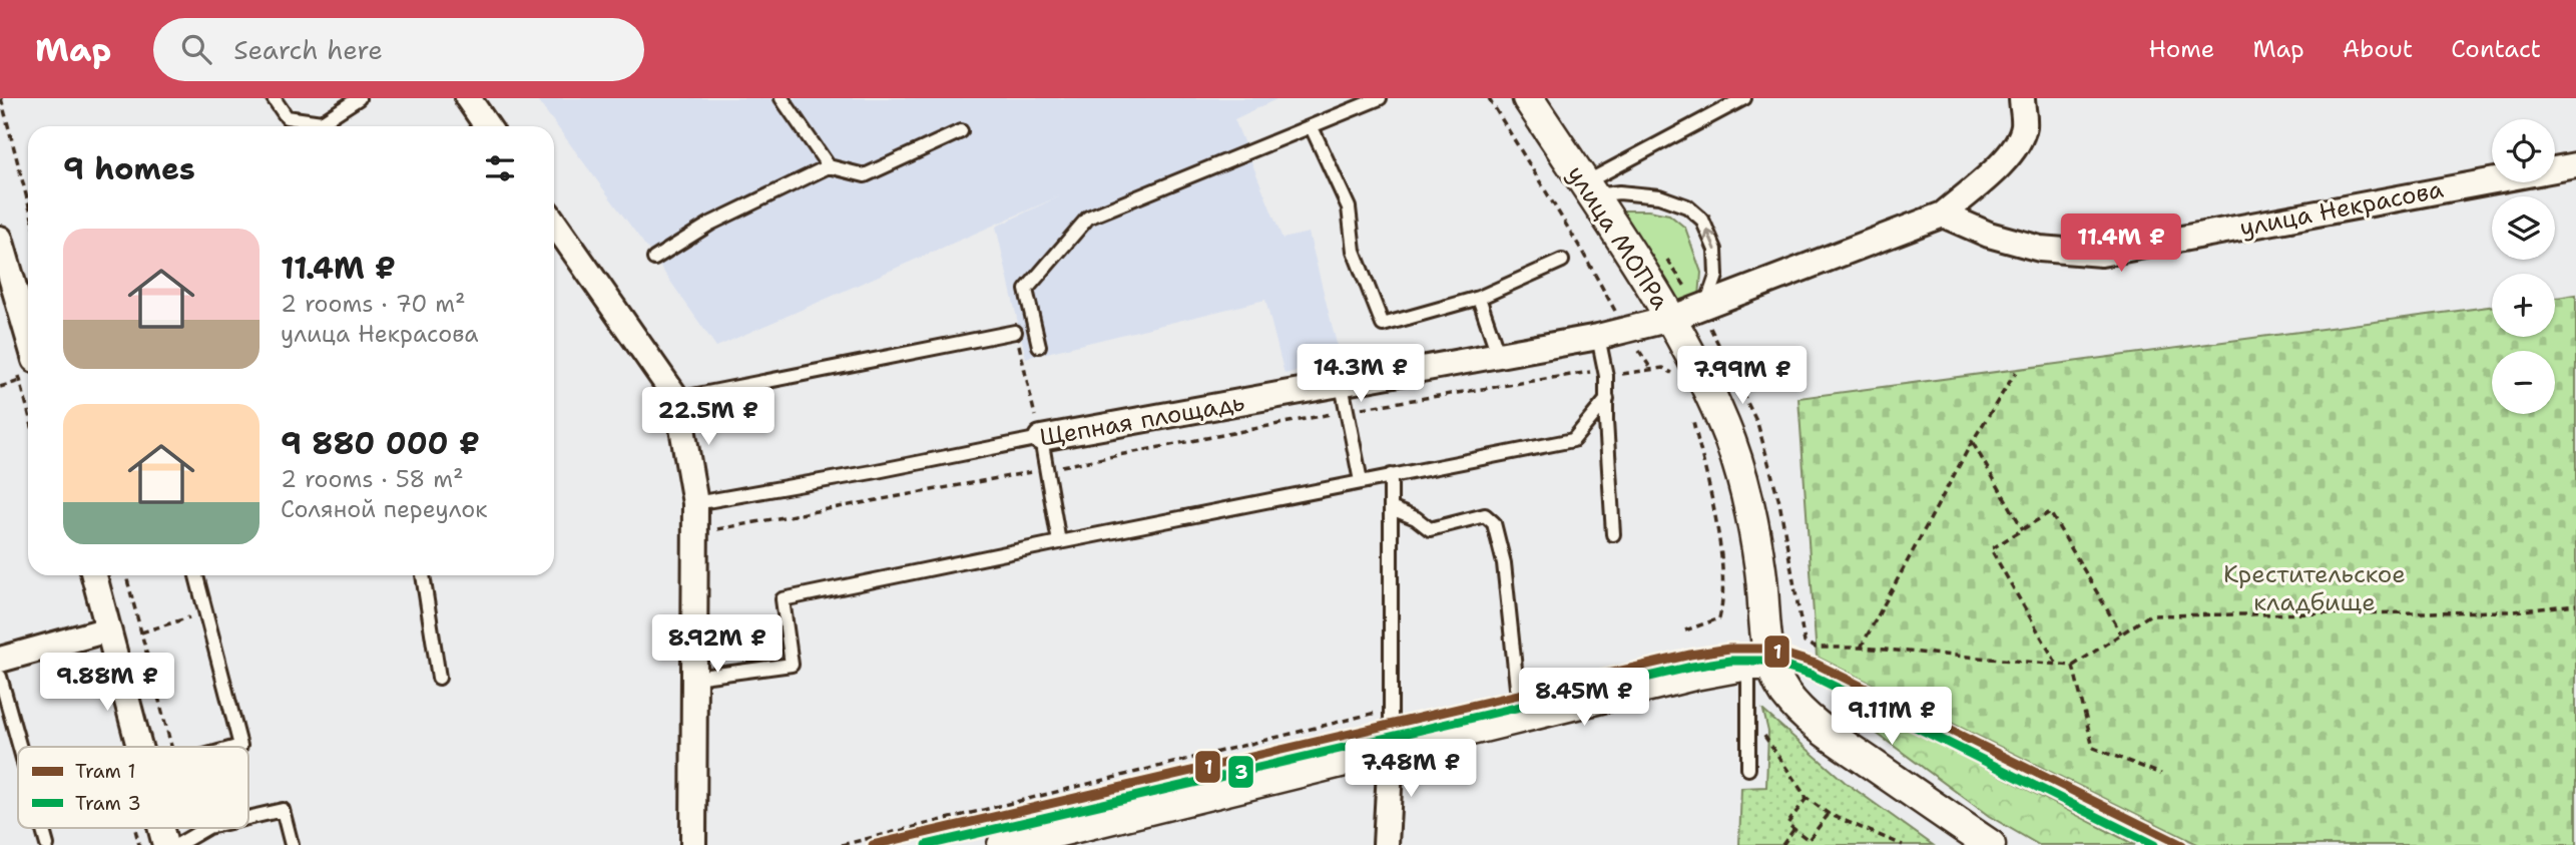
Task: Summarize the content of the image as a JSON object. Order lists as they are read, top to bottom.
{
  "streets": {
    "street": ["улица Некрасова", "улица МОПРа", "Щепная площадь"]
  },
  "crossings": [
    ["улица МОПРа", "Щепная площадь"]
  ],
  "parks": ["Крестительское кладбище"],
  "lines": ["tram line 1", "tram line 3"],
  "legend": ["Tram 1", "Tram 3"],
  "page": {
    "header": "Map",
    "search": "Search here",
    "nav": [
      "Home",
      "Map",
      "About",
      "Contact"
    ],
    "map_buttons": ["+", "−"],
    "heading": "9 homes",
    "list": [
      {
        "name": "11.4M ₽",
        "note": "2 rooms · 70 m² · улица Некрасова"
      },
      {
        "name": "9 880 000 ₽",
        "note": "2 rooms · 58 m² · Соляной переулок"
      }
    ],
    "price": [
      "11.4M ₽",
      "14.3M ₽",
      "7.99M ₽",
      "22.5M ₽",
      "8.92M ₽",
      "9.88M ₽",
      "8.45M ₽",
      "9.11M ₽",
      "7.48M ₽"
    ]
  }
}
